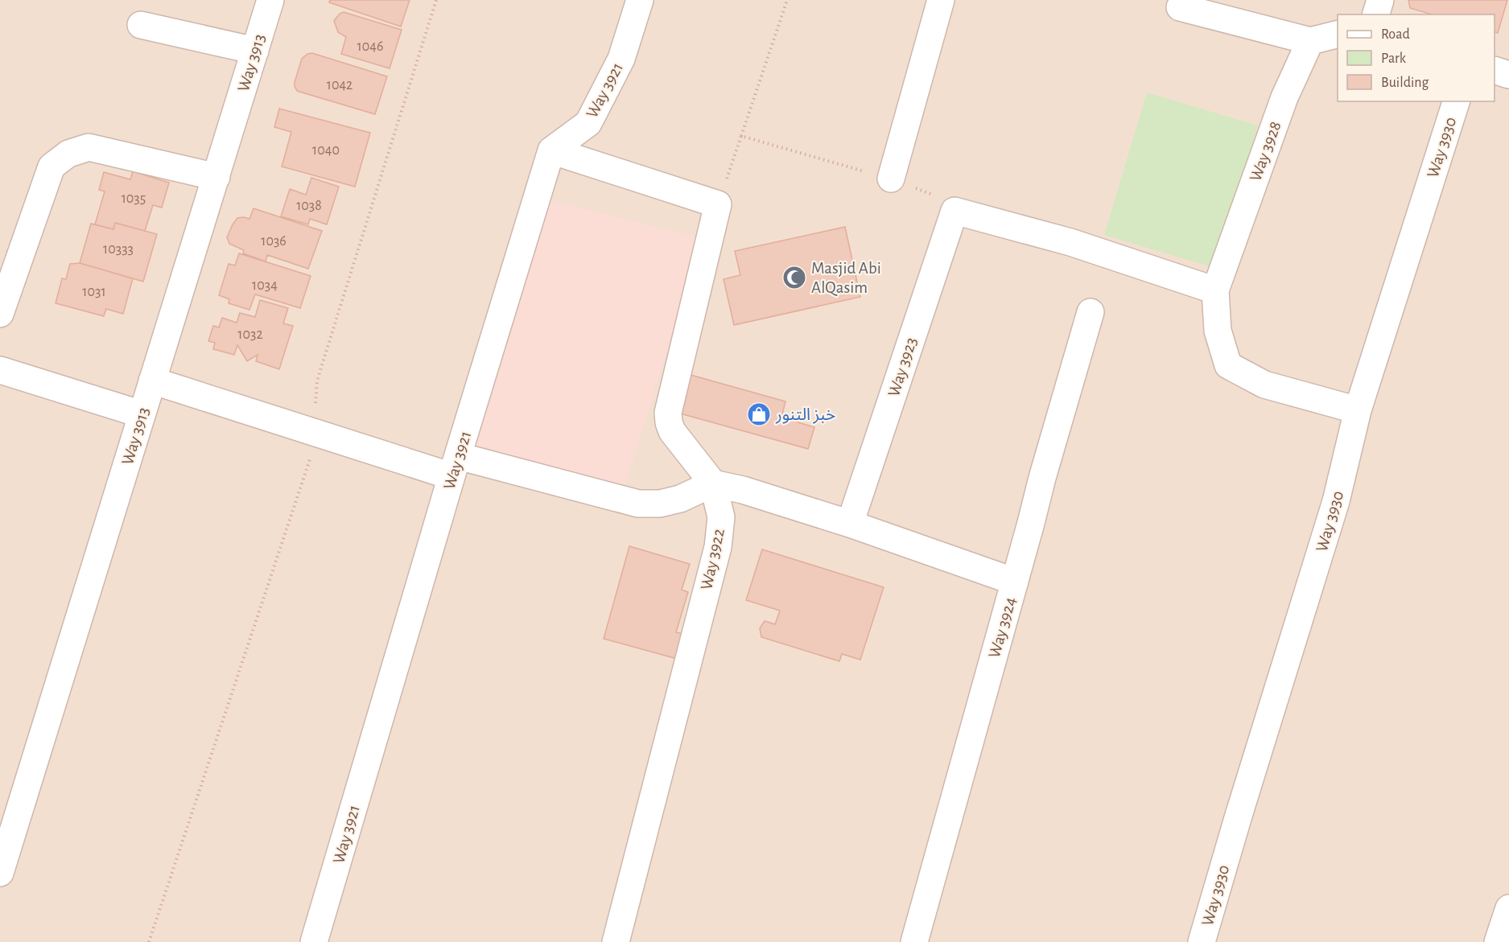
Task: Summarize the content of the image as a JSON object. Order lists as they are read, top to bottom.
{
  "streets": {
    "street": [
      "Way 3913",
      "Way 3921",
      "Way 3930",
      "Way 3928",
      "Way 3923",
      "Way 3922",
      "Way 3924"
    ]
  },
  "places": {
    "mosque": ["Masjid Abi AlQasim"],
    "shop": ["خبز التنور"]
  },
  "house_numbers": [
    "1046",
    "1042",
    "1040",
    "1035",
    "1038",
    "1036",
    "10333",
    "1034",
    "1031",
    "1032"
  ],
  "legend": ["Road", "Park", "Building"]
}
